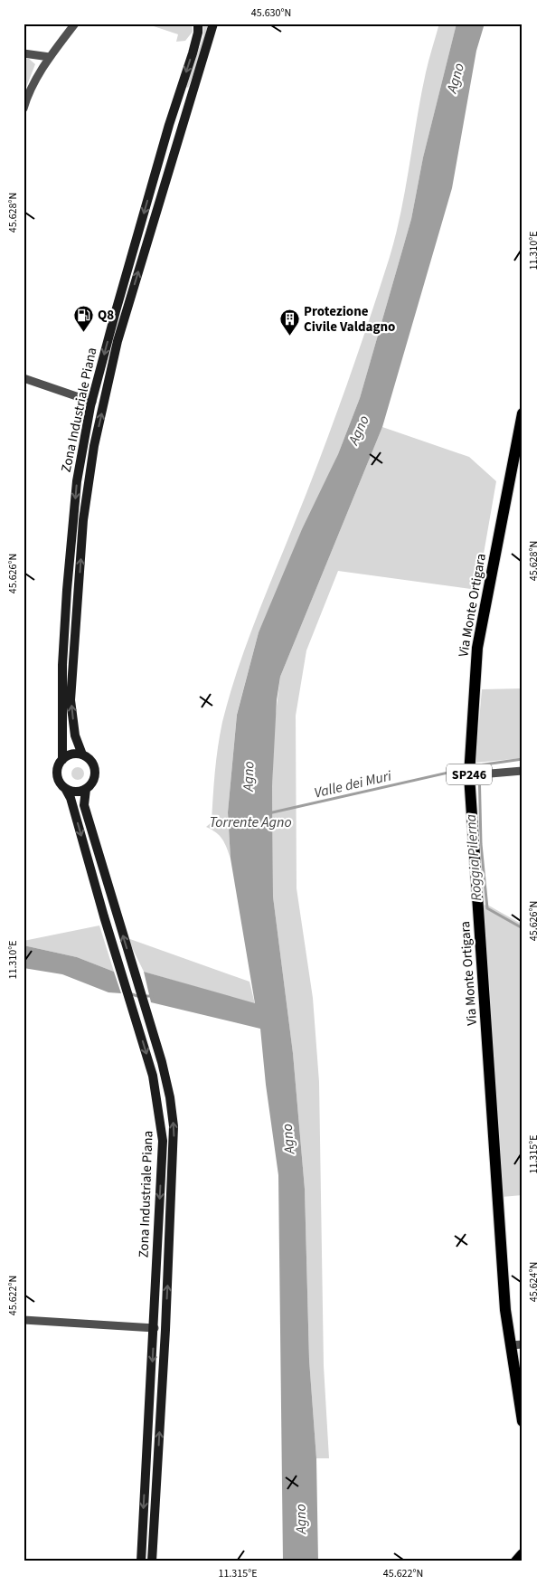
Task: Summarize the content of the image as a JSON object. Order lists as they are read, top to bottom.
{
  "streets": {
    "main road": ["Zona Industriale Piana", "Via Monte Ortigara", "SP246"]
  },
  "water": [
    "Agno",
    "Valle dei Muri",
    "Torrente Agno",
    "Roggia Pilerna"
  ],
  "places": {
    "fuel station": ["Q8"],
    "building": ["Protezione Civile Valdagno"]
  },
  "coordinates": [
    "45.630°N",
    "45.628°N",
    "11.310°E",
    "45.626°N",
    "11.315°E",
    "45.624°N",
    "45.622°N"
  ]
}
